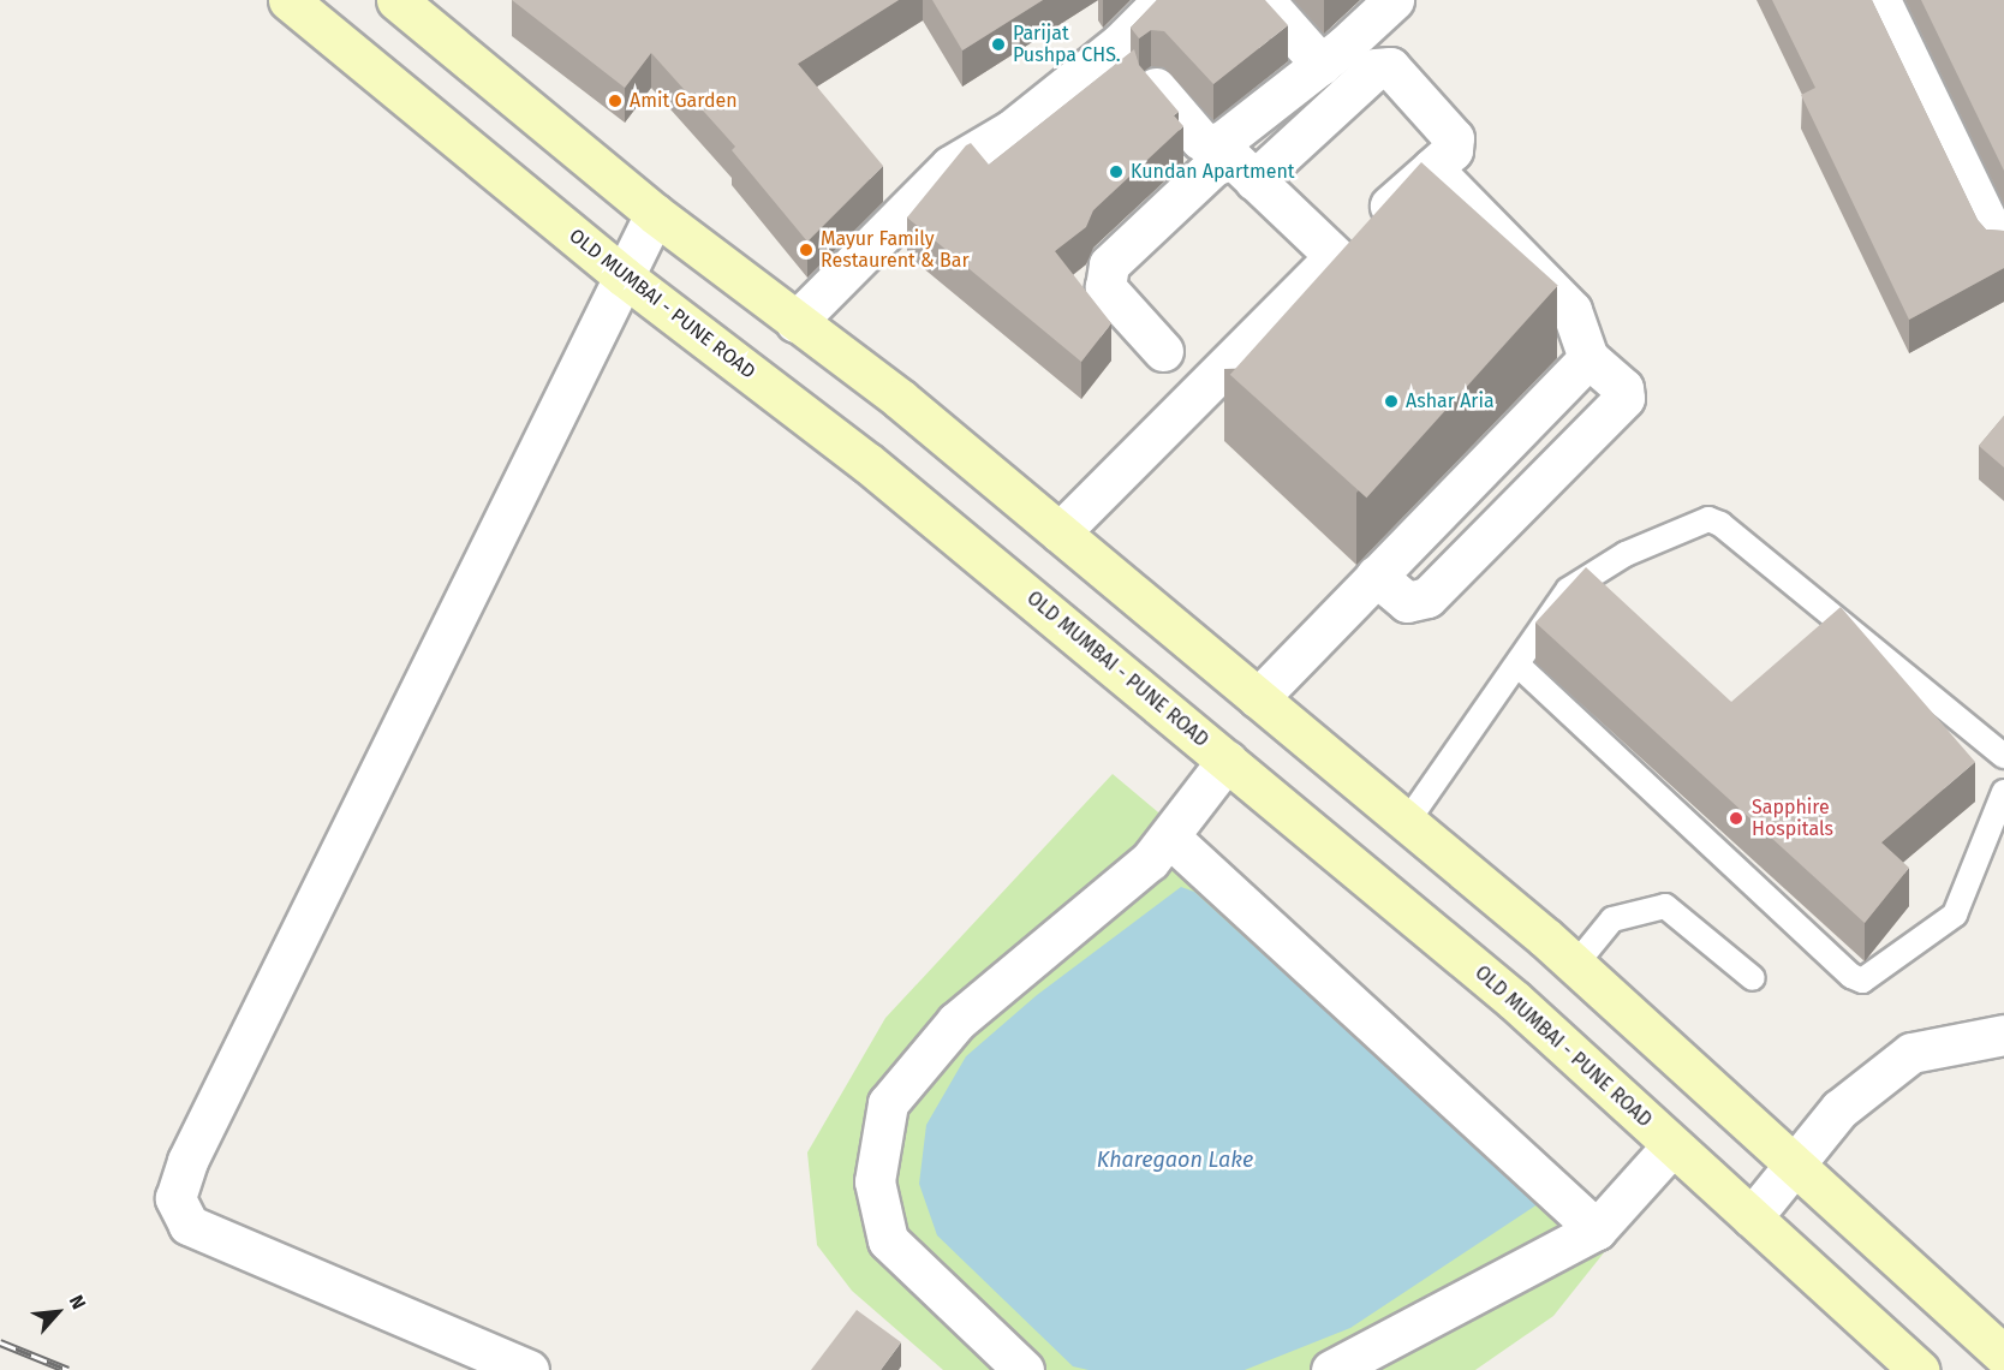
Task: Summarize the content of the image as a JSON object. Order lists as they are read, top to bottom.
{
  "streets": {
    "main road": ["OLD MUMBAI - PUNE ROAD"]
  },
  "water": ["Kharegaon Lake"],
  "places": [
    "Parijat Pushpa CHS.",
    "Amit Garden",
    "Kundan Apartment",
    "Mayur Family Restaurent & Bar",
    "Ashar Aria",
    "Sapphire Hospitals"
  ],
  "north": "top right"
}
